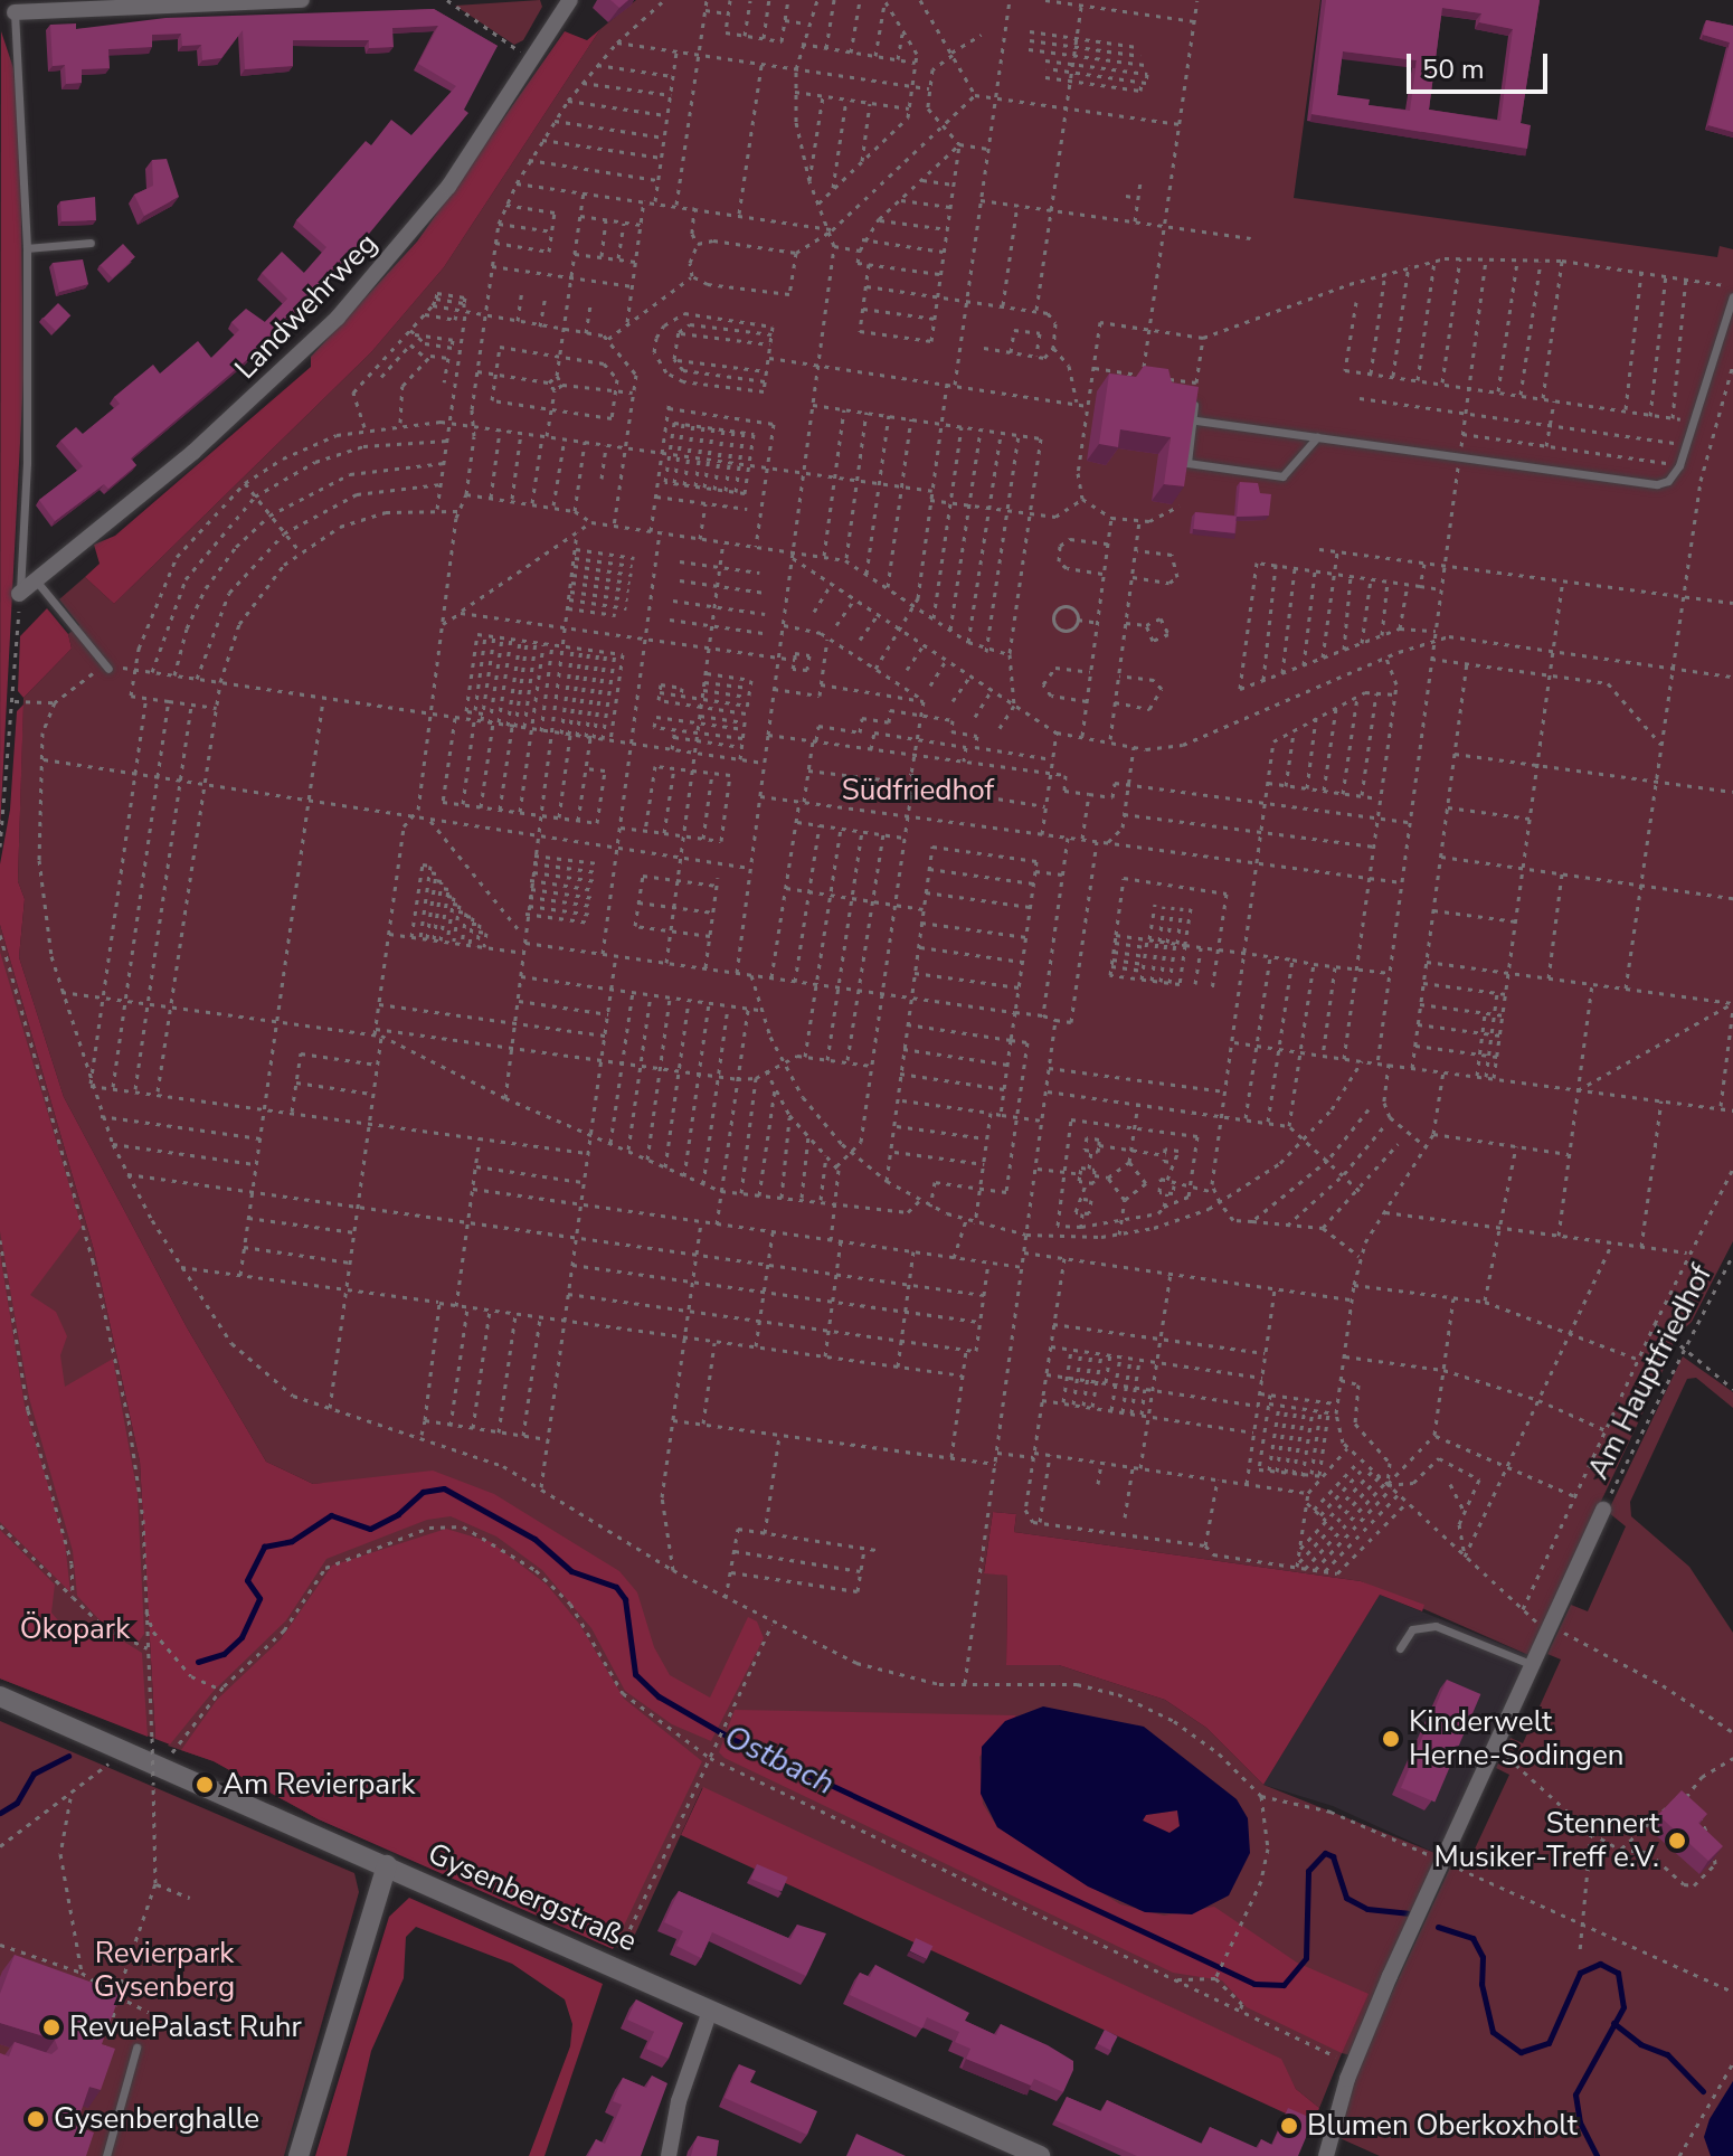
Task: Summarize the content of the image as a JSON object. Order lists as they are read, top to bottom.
{
  "streets": {
    "street": ["Landwehrweg", "Gysenbergstraße"],
    "path": ["Am Hauptfriedhof"]
  },
  "water": ["Ostbach"],
  "parks": ["Südfriedhof", "Ökopark", "Revierpark Gysenberg"],
  "places": [
    "Kinderwelt Herne-Sodingen",
    "Am Revierpark",
    "Stennert Musiker-Treff e.V.",
    "RevuePalast Ruhr",
    "Gysenberghalle",
    "Blumen Oberkoxholt"
  ],
  "scale_bar": "50 m"
}
